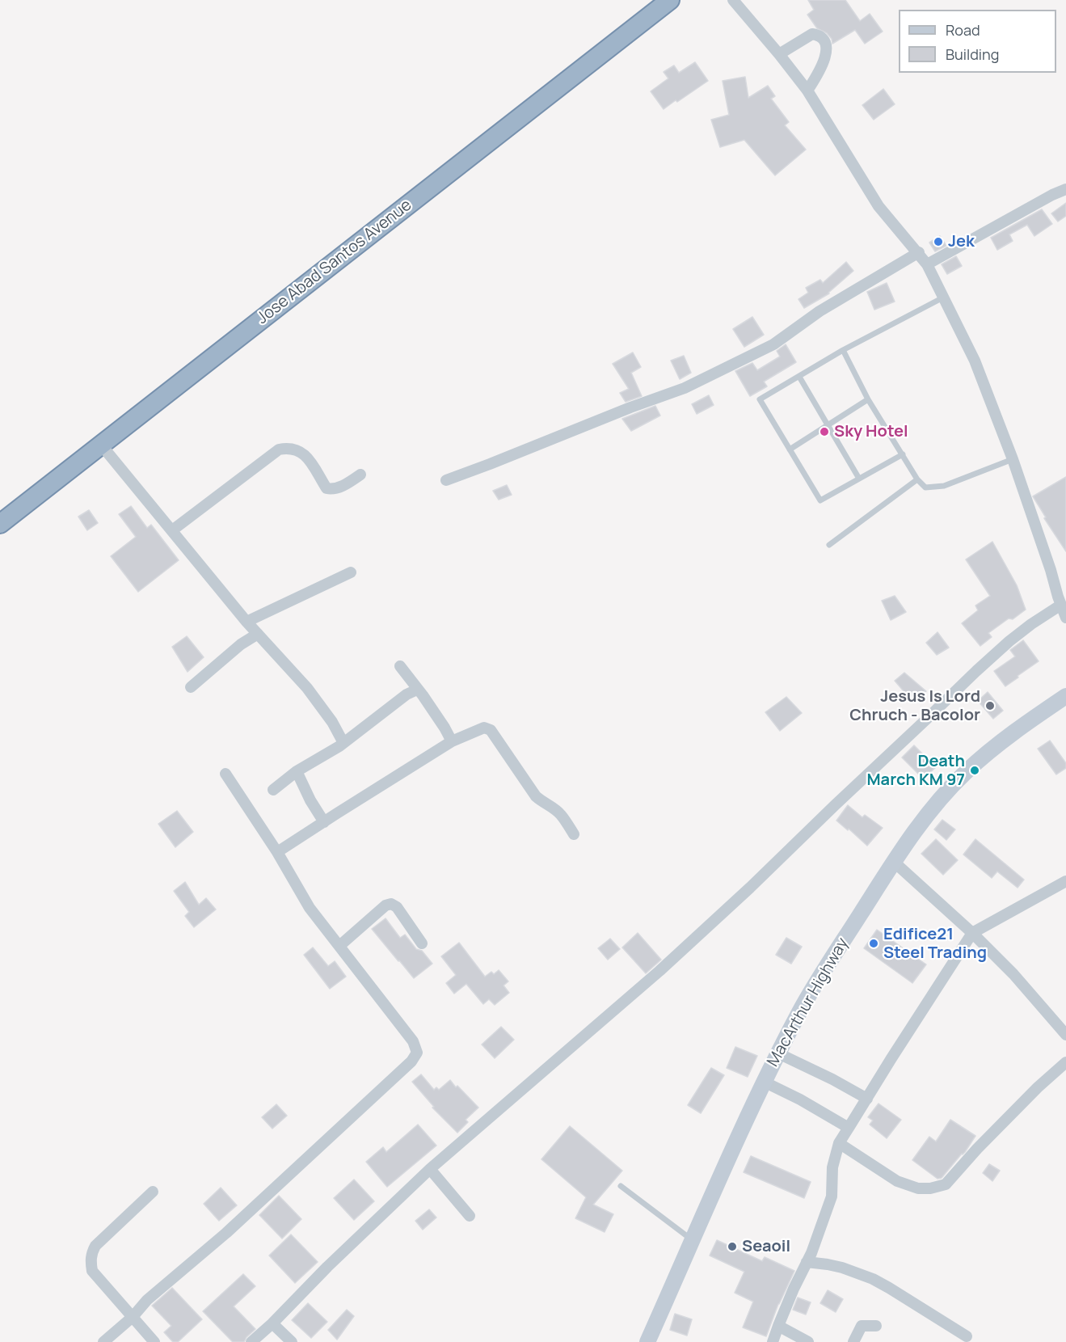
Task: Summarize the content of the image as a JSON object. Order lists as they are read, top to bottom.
{
  "streets": {
    "highway": ["Jose Abad Santos Avenue"],
    "main road": ["MacArthur Highway"]
  },
  "places": [
    "Jek",
    "Sky Hotel",
    "Jesus Is Lord Chruch - Bacolor",
    "Death March KM 97",
    "Edifice21 Steel Trading",
    "Seaoil"
  ],
  "legend": ["Road", "Building"]
}
